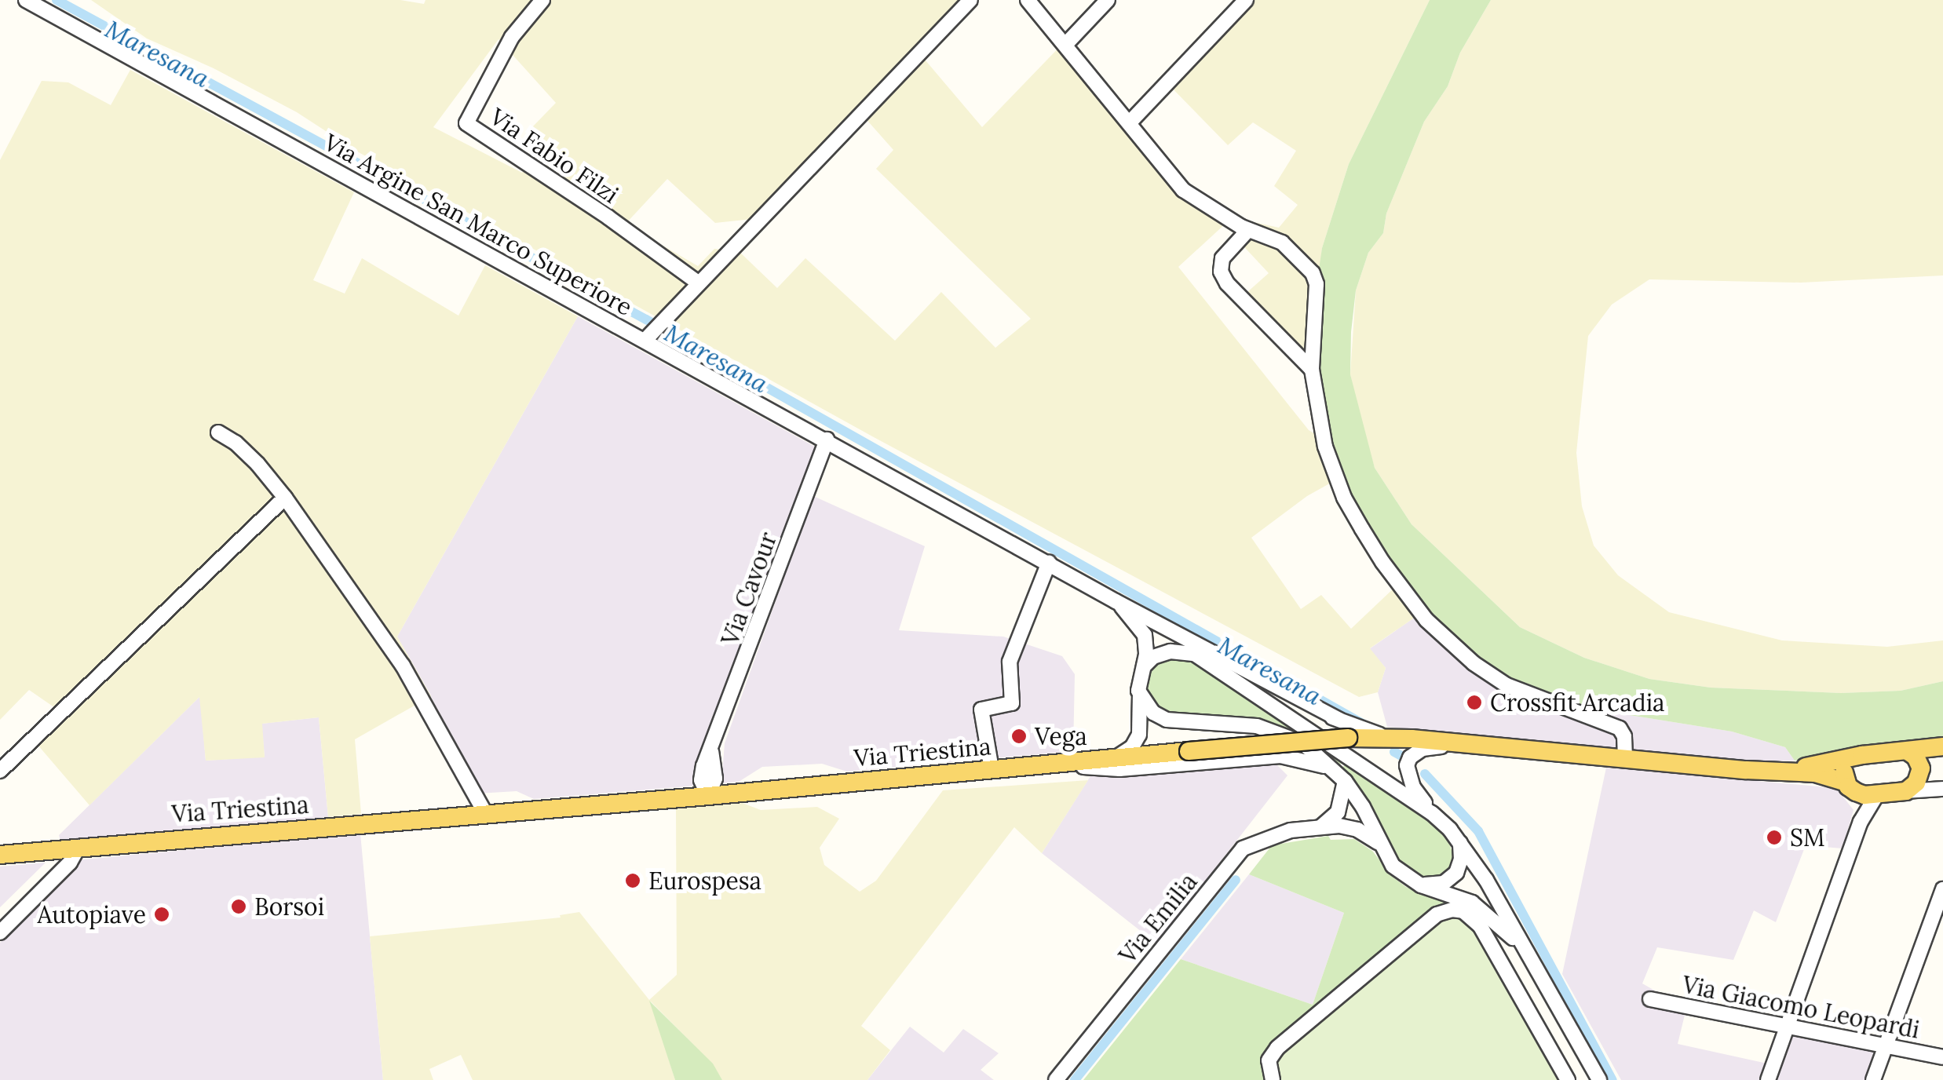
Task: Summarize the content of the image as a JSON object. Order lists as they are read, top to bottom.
{
  "streets": {
    "main road": ["Via Triestina"],
    "street": [
      "Via Fabio Filzi",
      "Via Argine San Marco Superiore",
      "Via Cavour",
      "Via Emilia",
      "Via Giacomo Leopardi"
    ]
  },
  "crossings": [
    ["Via Argine San Marco Superiore", "Via Cavour"],
    ["Via Cavour", "Via Triestina"]
  ],
  "water": ["Maresana"],
  "places": [
    "Crossfit Arcadia",
    "Vega",
    "SM",
    "Eurospesa",
    "Borsoi",
    "Autopiave"
  ]
}
